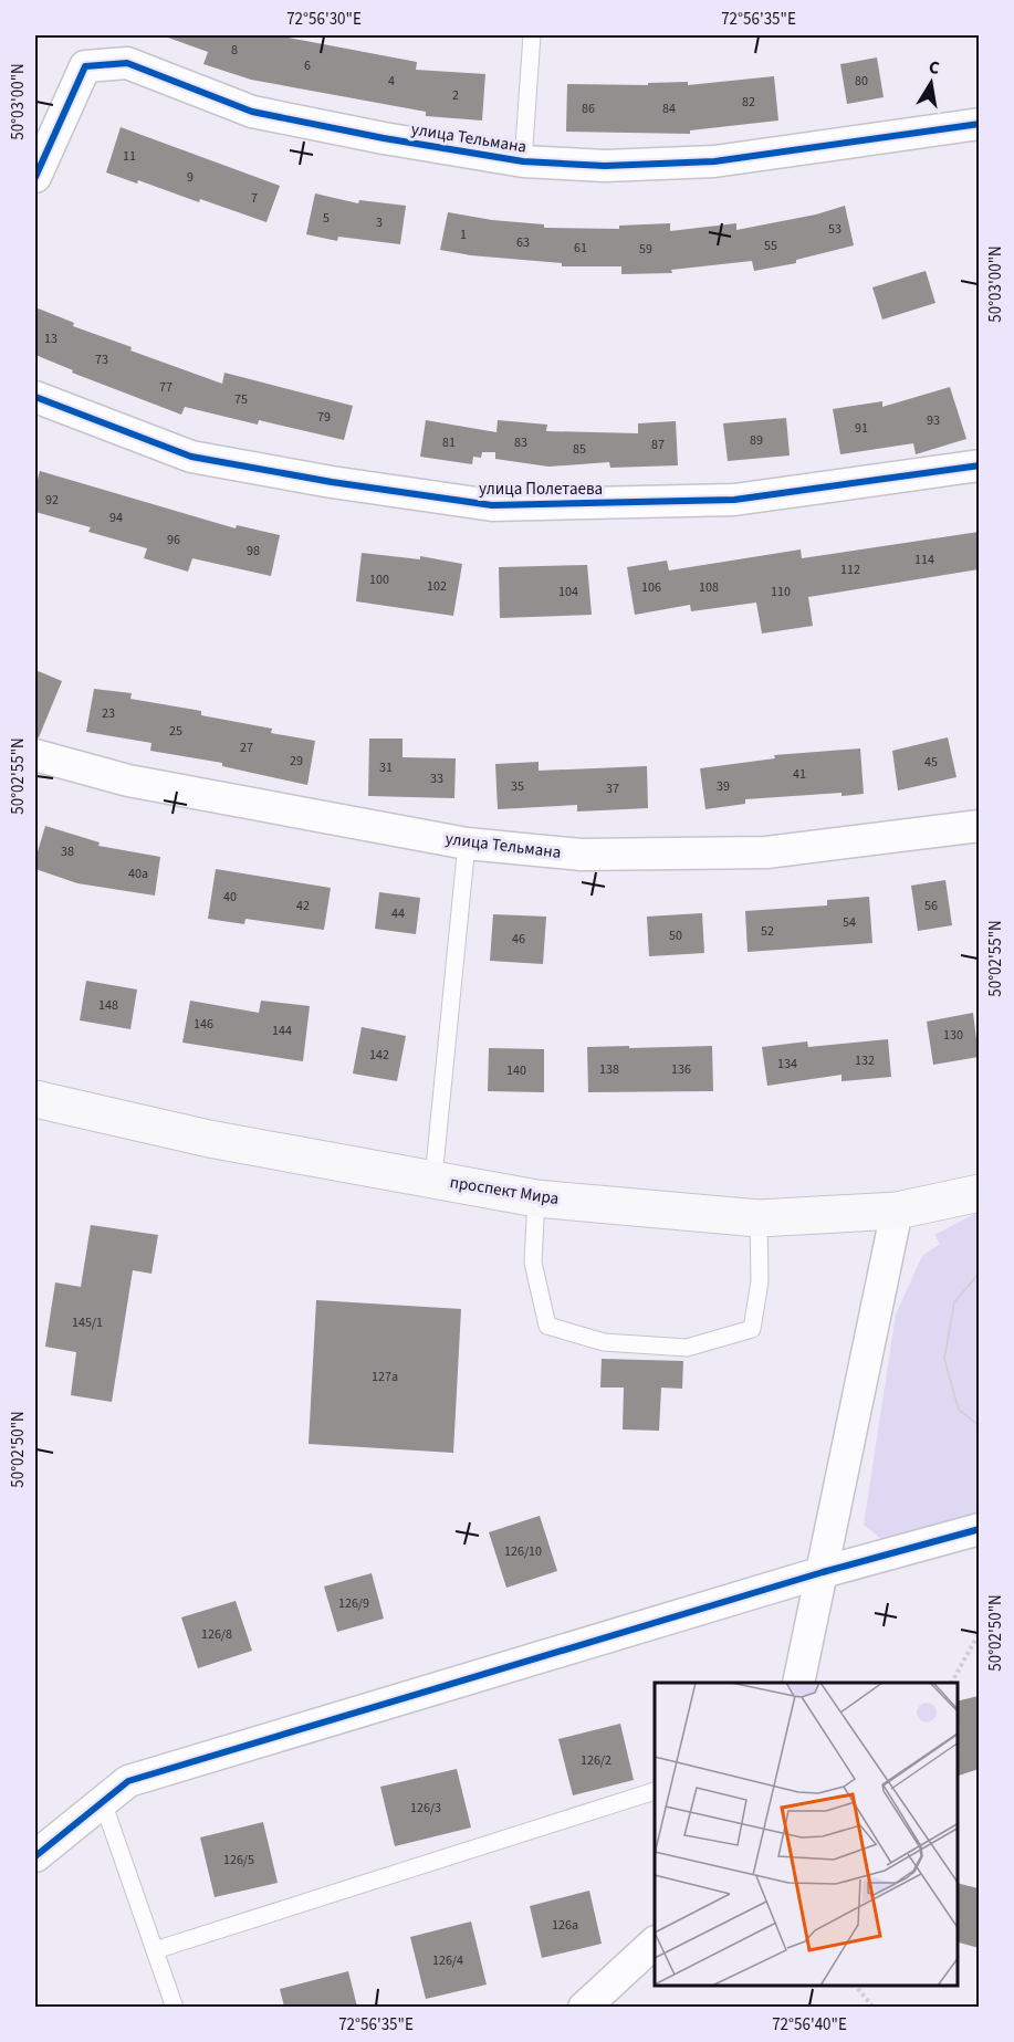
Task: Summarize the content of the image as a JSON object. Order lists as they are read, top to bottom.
{
  "streets": {
    "main road": ["проспект Мира"],
    "street": ["улица Тельмана", "улица Полетаева"]
  },
  "house_numbers": [
    "8",
    "6",
    "4",
    "80",
    "2",
    "82",
    "86",
    "84",
    "11",
    "9",
    "7",
    "5",
    "3",
    "53",
    "1",
    "63",
    "55",
    "61",
    "59",
    "13",
    "73",
    "77",
    "75",
    "79",
    "93",
    "91",
    "89",
    "81",
    "83",
    "87",
    "85",
    "92",
    "94",
    "96",
    "98",
    "114",
    "112",
    "100",
    "102",
    "106",
    "108",
    "104",
    "110",
    "23",
    "25",
    "27",
    "29",
    "45",
    "31",
    "41",
    "33",
    "35",
    "39",
    "37",
    "38",
    "40а",
    "40",
    "42",
    "56",
    "44",
    "54",
    "52",
    "50",
    "46",
    "148",
    "146",
    "144",
    "130",
    "142",
    "132",
    "134",
    "138",
    "136",
    "140",
    "145/1",
    "127а",
    "126/10",
    "126/9",
    "126/8",
    "126/2",
    "126/3",
    "126/5",
    "126а",
    "126/4"
  ],
  "north": "top",
  "coordinates": [
    "72°56'30\"E",
    "72°56'35\"E",
    "50°03'00\"N",
    "50°02'55\"N",
    "50°02'50\"N",
    "72°56'40\"E"
  ]
}
